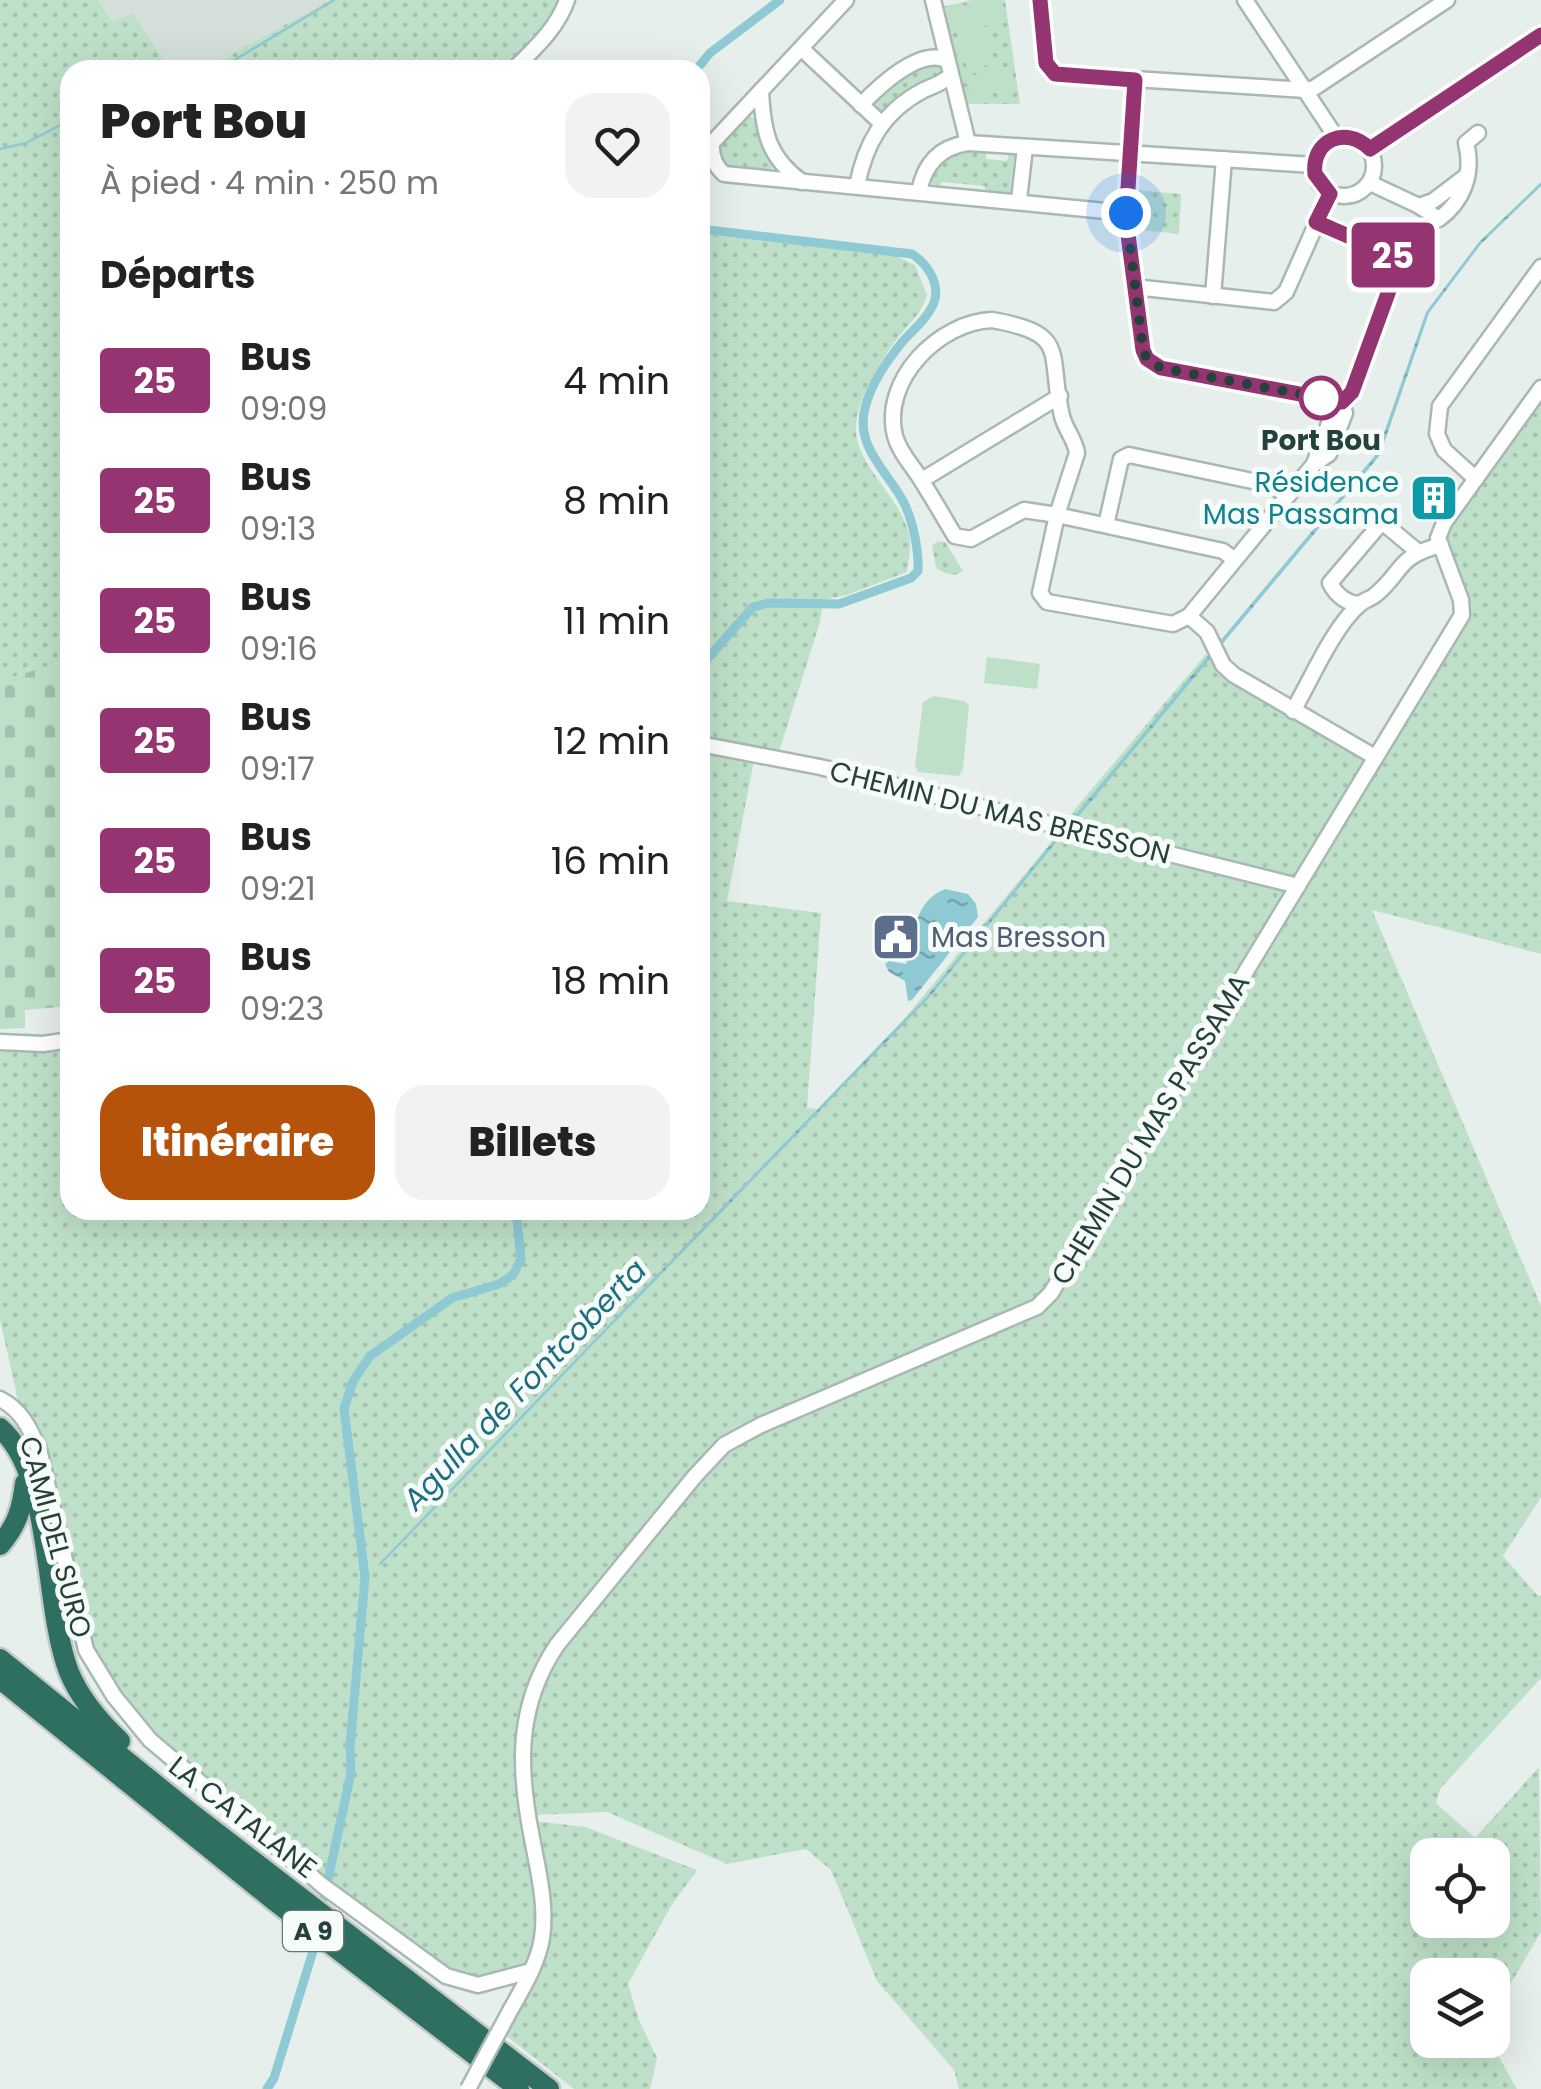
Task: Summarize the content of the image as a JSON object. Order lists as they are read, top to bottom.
{
  "streets": {
    "highway": ["LA CATALANE", "A 9"],
    "street": ["CHEMIN DU MAS BRESSON", "CHEMIN DU MAS PASSAMA", "CAMI DEL SURO"]
  },
  "crossings": [
    ["CHEMIN DU MAS BRESSON", "CHEMIN DU MAS PASSAMA"],
    ["CHEMIN DU MAS PASSAMA", "CAMI DEL SURO"]
  ],
  "water": ["Agulla de Fontcoberta"],
  "places": {
    "other": ["Port Bou"],
    "building": ["Résidence Mas Passama"],
    "public building": ["Mas Bresson"]
  },
  "lines": ["bus line 25"],
  "page": {
    "on_map": "25",
    "heading": [
      ["Port Bou", "À pied · 4 min · 250 m"],
      "Départs"
    ],
    "list": [
      {
        "mark": "25",
        "name": "Bus",
        "note": "09:09",
        "value": "4 min"
      },
      {
        "mark": "25",
        "name": "Bus",
        "note": "09:13",
        "value": "8 min"
      },
      {
        "mark": "25",
        "name": "Bus",
        "note": "09:16",
        "value": "11 min"
      },
      {
        "mark": "25",
        "name": "Bus",
        "note": "09:17",
        "value": "12 min"
      },
      {
        "mark": "25",
        "name": "Bus",
        "note": "09:21",
        "value": "16 min"
      },
      {
        "mark": "25",
        "name": "Bus",
        "note": "09:23",
        "value": "18 min"
      }
    ],
    "buttons": ["Itinéraire", "Billets"]
  }
}
